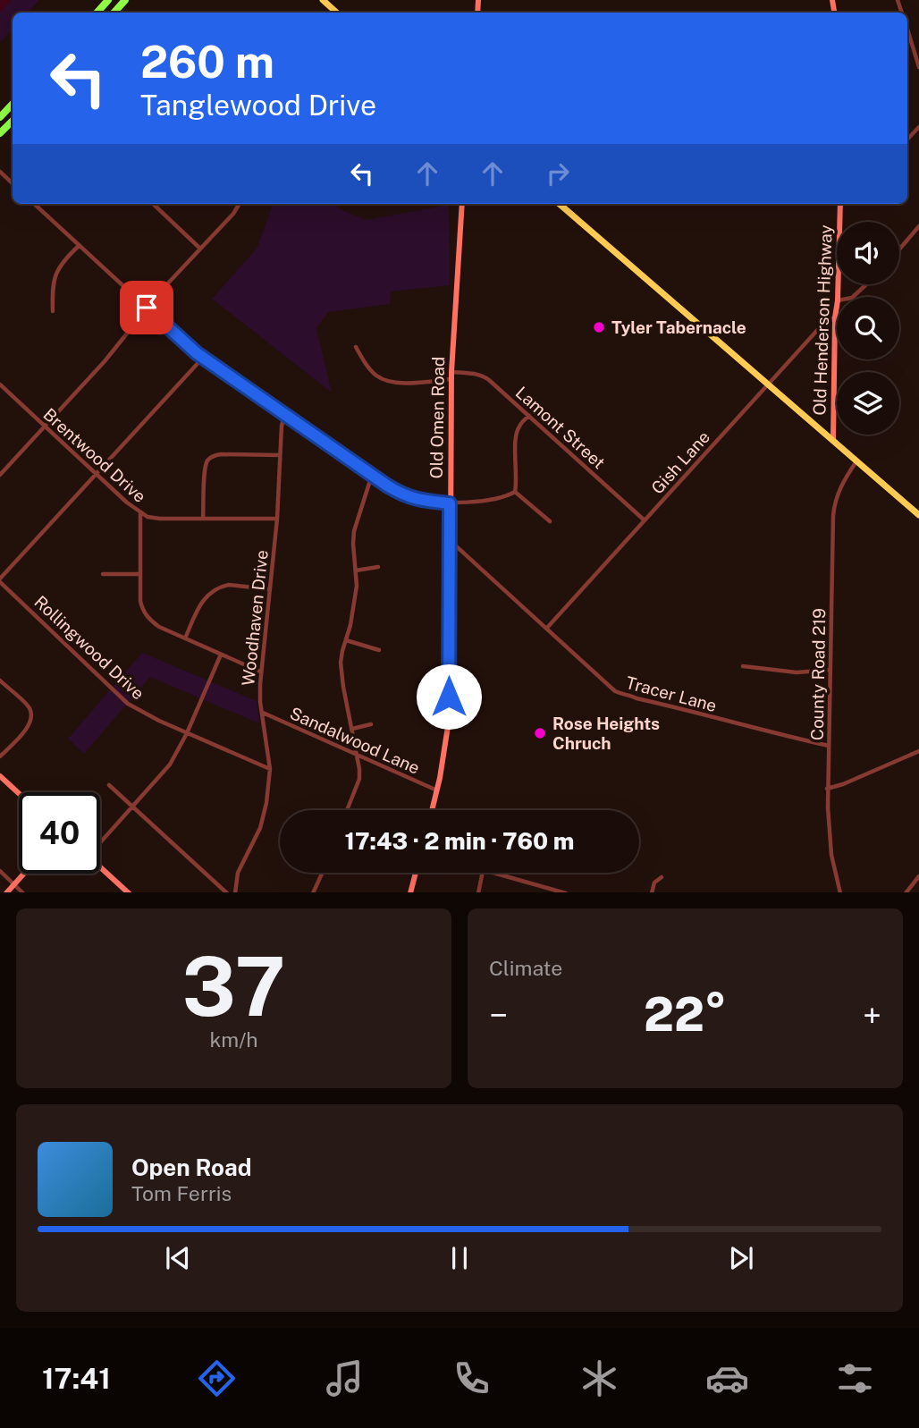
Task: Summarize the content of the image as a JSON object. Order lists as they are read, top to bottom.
{
  "streets": {
    "street": [
      "Old Henderson Highway",
      "Old Omen Road",
      "Lamont Street",
      "Brentwood Drive",
      "Gish Lane",
      "Woodhaven Drive",
      "Rollingwood Drive",
      "County Road 219",
      "Tracer Lane",
      "Sandalwood Lane"
    ]
  },
  "crossings": [
    ["Old Henderson Highway", "Gish Lane"],
    ["Old Omen Road", "Lamont Street"],
    ["Old Omen Road", "Tracer Lane"],
    ["Old Omen Road", "Sandalwood Lane"],
    ["Lamont Street", "Gish Lane"],
    ["Brentwood Drive", "Woodhaven Drive"],
    ["Gish Lane", "Tracer Lane"],
    ["Woodhaven Drive", "Rollingwood Drive"],
    ["Woodhaven Drive", "Sandalwood Lane"],
    ["County Road 219", "Tracer Lane"]
  ],
  "places": ["Tyler Tabernacle", "Rose Heights Chruch"],
  "page": {
    "turn": ["260 m", "Tanglewood Drive"],
    "limit": "40",
    "trip": "17:43 · 2 min · 760 m",
    "tile": [
      ["37", "km/h"],
      "Climate"
    ],
    "heat": ["−", "22°", "+"],
    "song": ["Open Road", "Tom Ferris"],
    "tabs": "17:41"
  }
}
